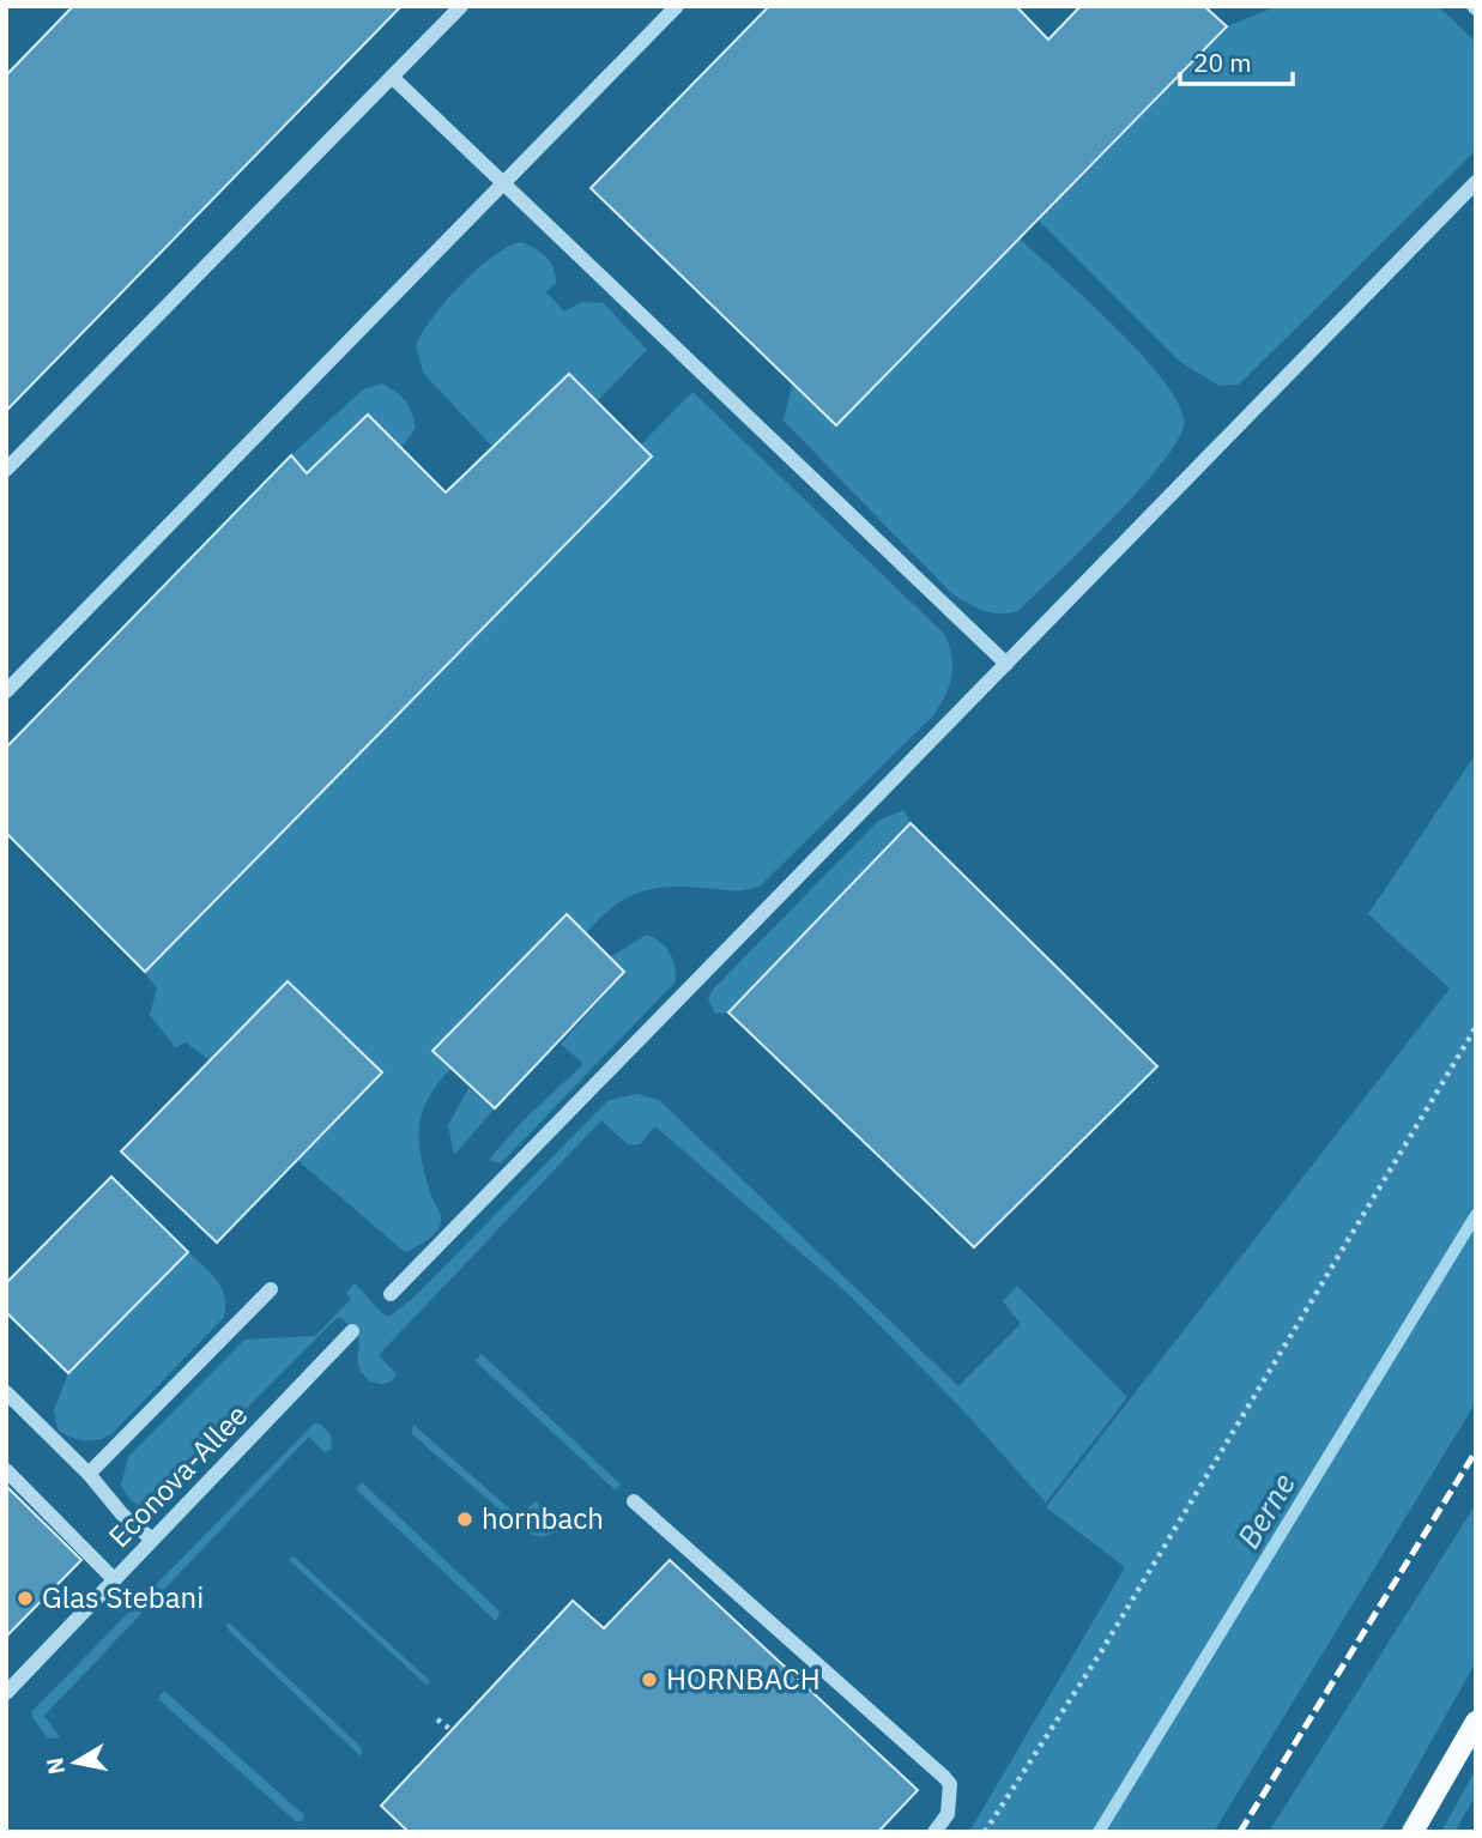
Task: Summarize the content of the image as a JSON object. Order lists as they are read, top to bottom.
{
  "streets": {
    "street": ["Econova-Allee"]
  },
  "water": ["Berne"],
  "places": ["hornbach", "Glas Stebani", "HORNBACH"],
  "scale_bar": "20 m",
  "north": "left"
}
